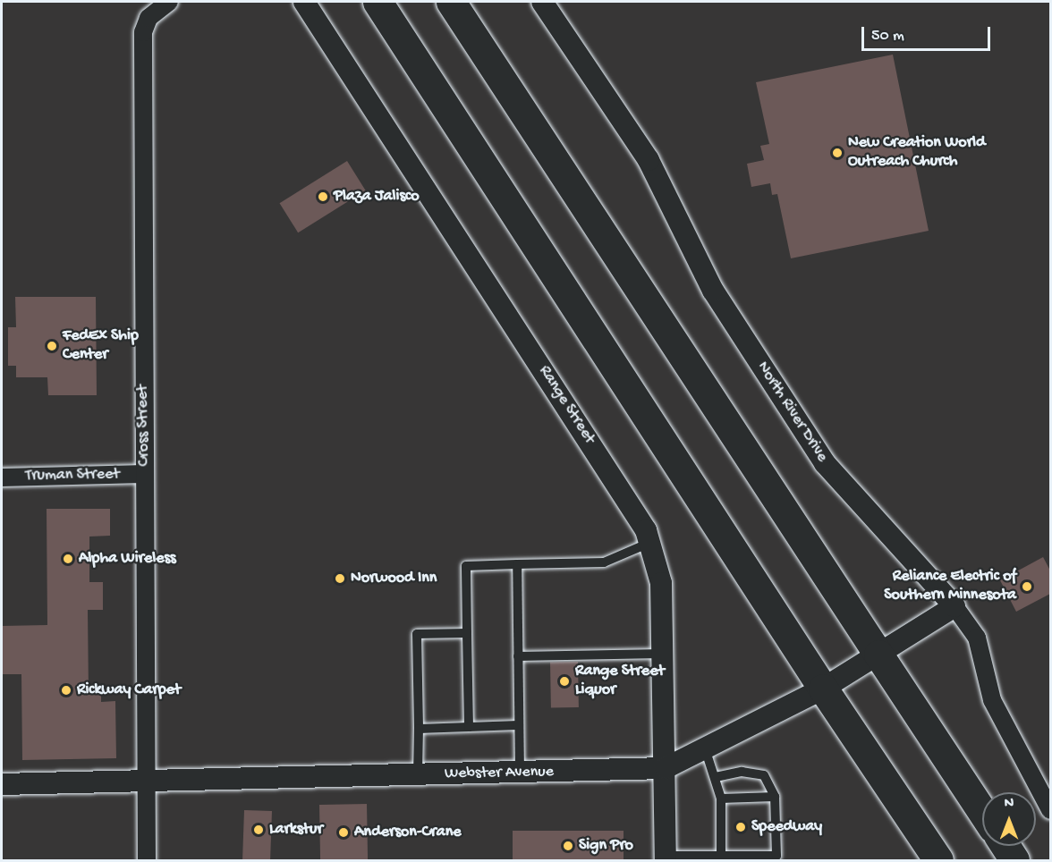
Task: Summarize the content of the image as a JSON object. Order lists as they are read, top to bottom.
{
  "streets": {
    "street": [
      "Range Street",
      "North River Drive",
      "Cross Street",
      "Truman Street",
      "Webster Avenue"
    ]
  },
  "crossings": [
    ["Range Street", "Webster Avenue"],
    ["North River Drive", "Webster Avenue"],
    ["Cross Street", "Truman Street"],
    ["Cross Street", "Webster Avenue"]
  ],
  "places": [
    "New Creation World Outreach Church",
    "Plaza Jalisco",
    "FedEx Ship Center",
    "Alpha Wireless",
    "Norwood Inn",
    "Reliance Electric of Southern Minnesota",
    "Range Street Liquor",
    "Rickway Carpet",
    "Speedway",
    "Larkstur",
    "Anderson-Crane",
    "Sign Pro"
  ],
  "scale_bar": "50 m",
  "north": "top"
}
